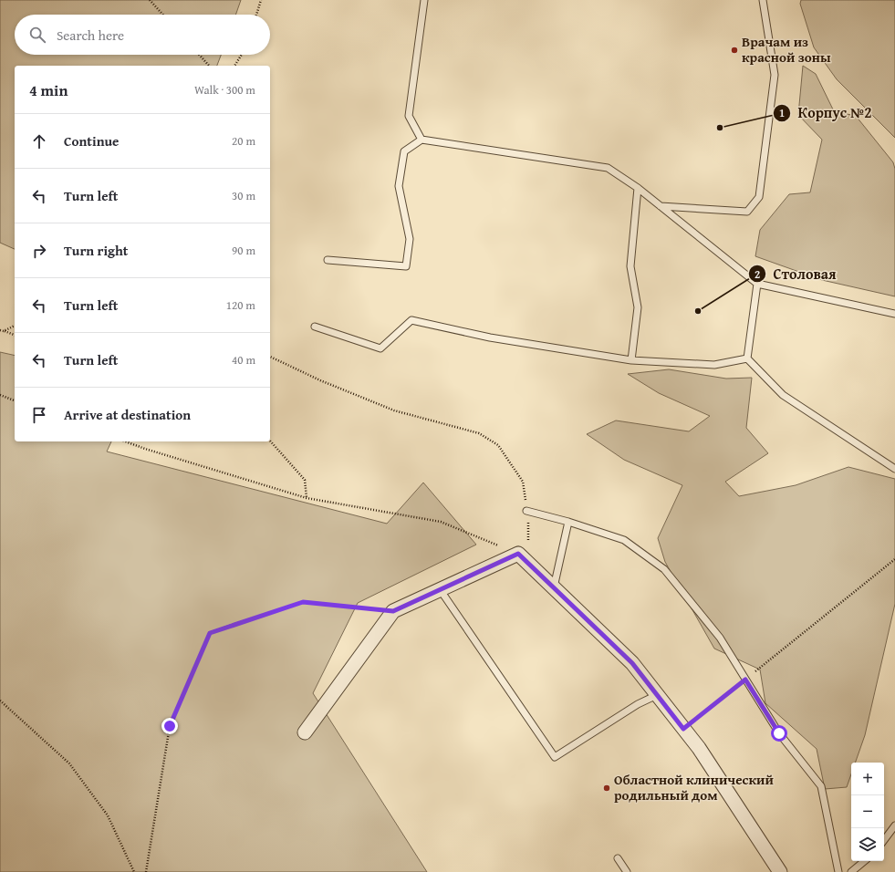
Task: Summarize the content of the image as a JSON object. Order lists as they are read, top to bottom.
{
  "places": [
    "Врачам из красной зоны",
    "Корпус №2",
    "Столовая",
    "Областной клинический родильный дом"
  ],
  "page": {
    "search": "Search here",
    "heading": ["4 min", "Walk · 300 m"],
    "list": [
      ["Continue", "20 m"],
      ["Turn left", "30 m"],
      ["Turn right", "90 m"],
      ["Turn left", "120 m"],
      ["Turn left", "40 m"],
      "Arrive at destination"
    ],
    "map_buttons": ["+", "−"]
  }
}
